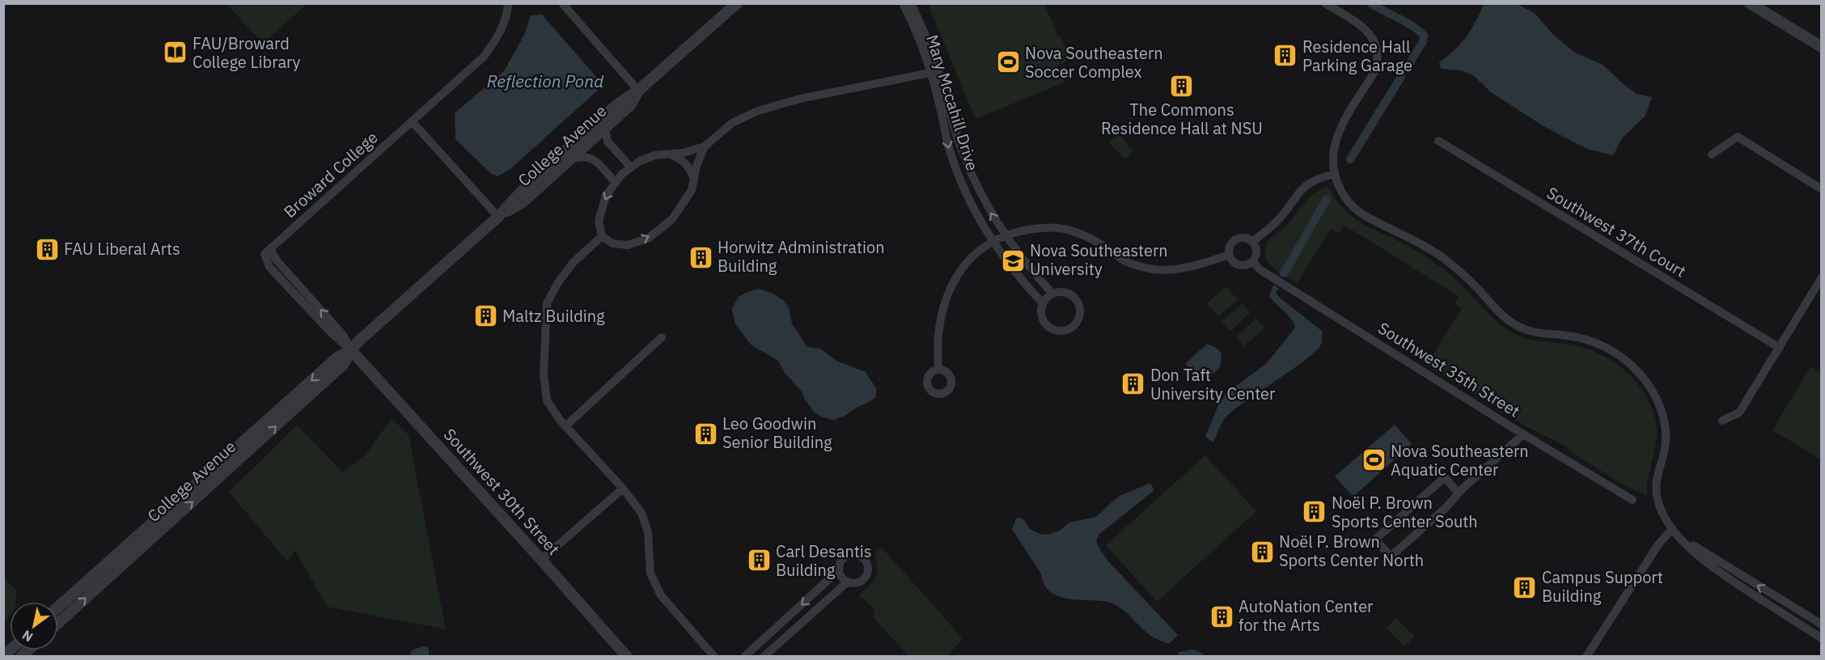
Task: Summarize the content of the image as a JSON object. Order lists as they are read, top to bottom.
{
  "streets": {
    "street": [
      "Mary Mccahill Drive",
      "College Avenue",
      "Broward College",
      "Southwest 37th Court",
      "Southwest 35th Street",
      "Southwest 30th Street"
    ]
  },
  "crossings": [
    ["College Avenue", "Broward College"],
    ["College Avenue", "Southwest 30th Street"],
    ["Broward College", "Southwest 30th Street"]
  ],
  "water": ["Reflection Pond"],
  "places": {
    "library": ["FAU/Broward College Library"],
    "building": [
      "Residence Hall Parking Garage",
      "The Commons Residence Hall at NSU",
      "FAU Liberal Arts",
      "Horwitz Administration Building",
      "Maltz Building",
      "Don Taft University Center",
      "Leo Goodwin Senior Building",
      "Noël P. Brown Sports Center South",
      "Noël P. Brown Sports Center North",
      "Carl Desantis Building",
      "Campus Support Building",
      "AutoNation Center for the Arts"
    ],
    "sports": ["Nova Southeastern Soccer Complex", "Nova Southeastern Aquatic Center"],
    "school or university": ["Nova Southeastern University"]
  },
  "north": "bottom left"
}
